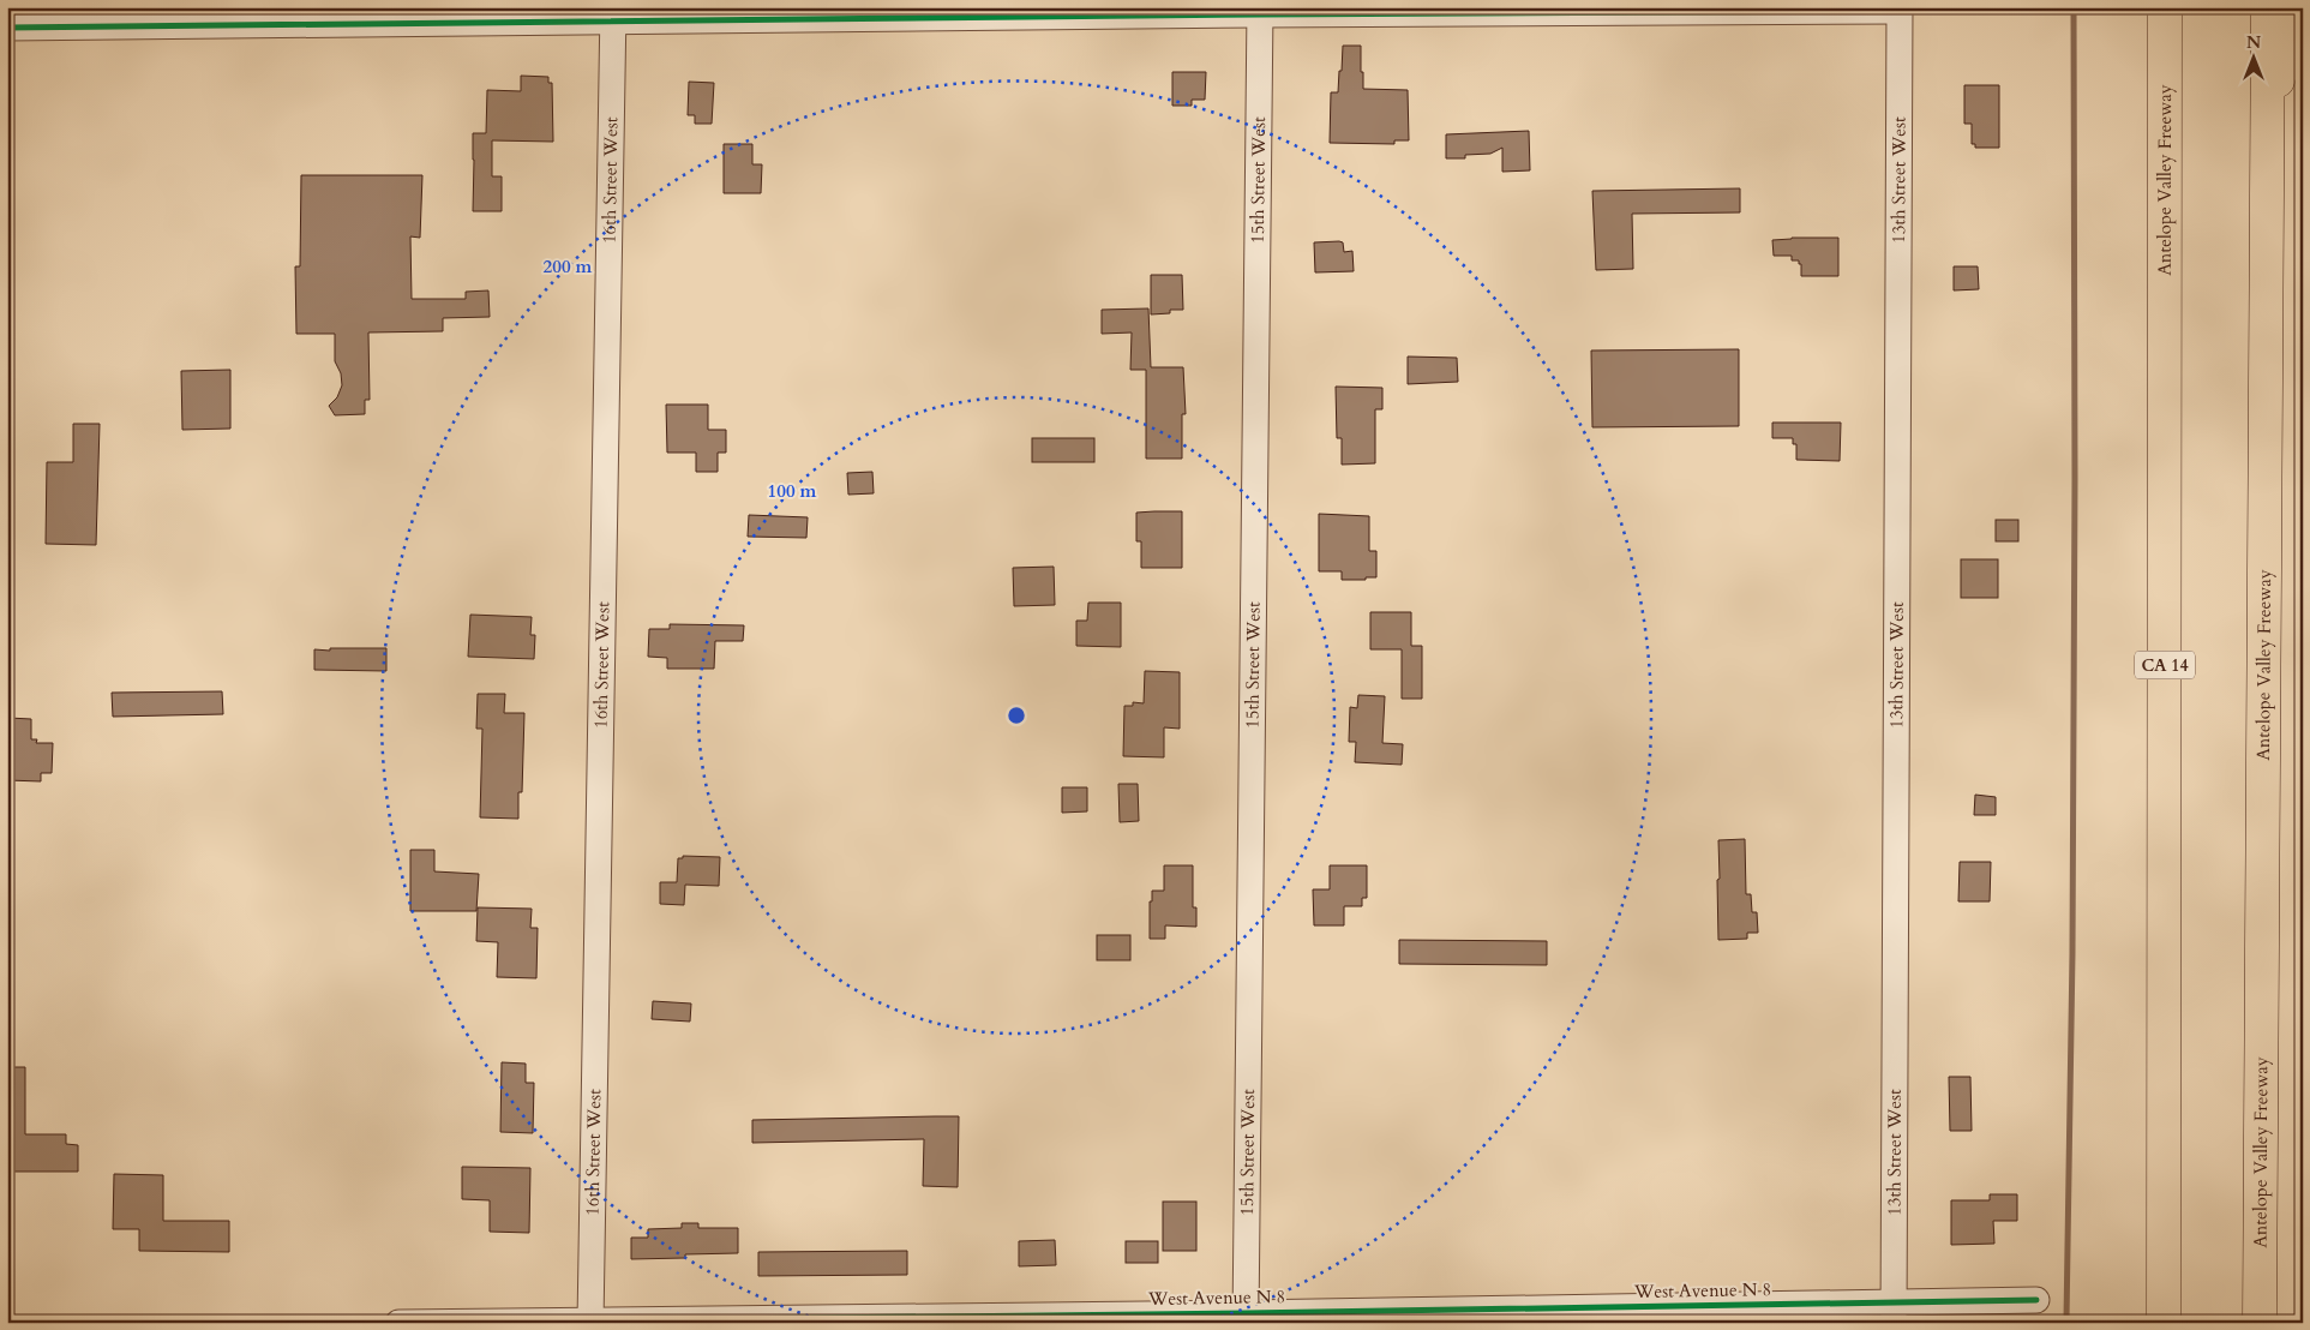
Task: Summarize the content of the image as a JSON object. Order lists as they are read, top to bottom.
{
  "streets": {
    "highway": ["Antelope Valley Freeway", "CA 14"],
    "street": [
      "16th Street West",
      "15th Street West",
      "13th Street West",
      "West Avenue N 8"
    ]
  },
  "crossings": [
    ["16th Street West", "West Avenue N 8"],
    ["15th Street West", "West Avenue N 8"],
    ["13th Street West", "West Avenue N 8"]
  ],
  "north": "top",
  "rings": ["200 m", "100 m"]
}
